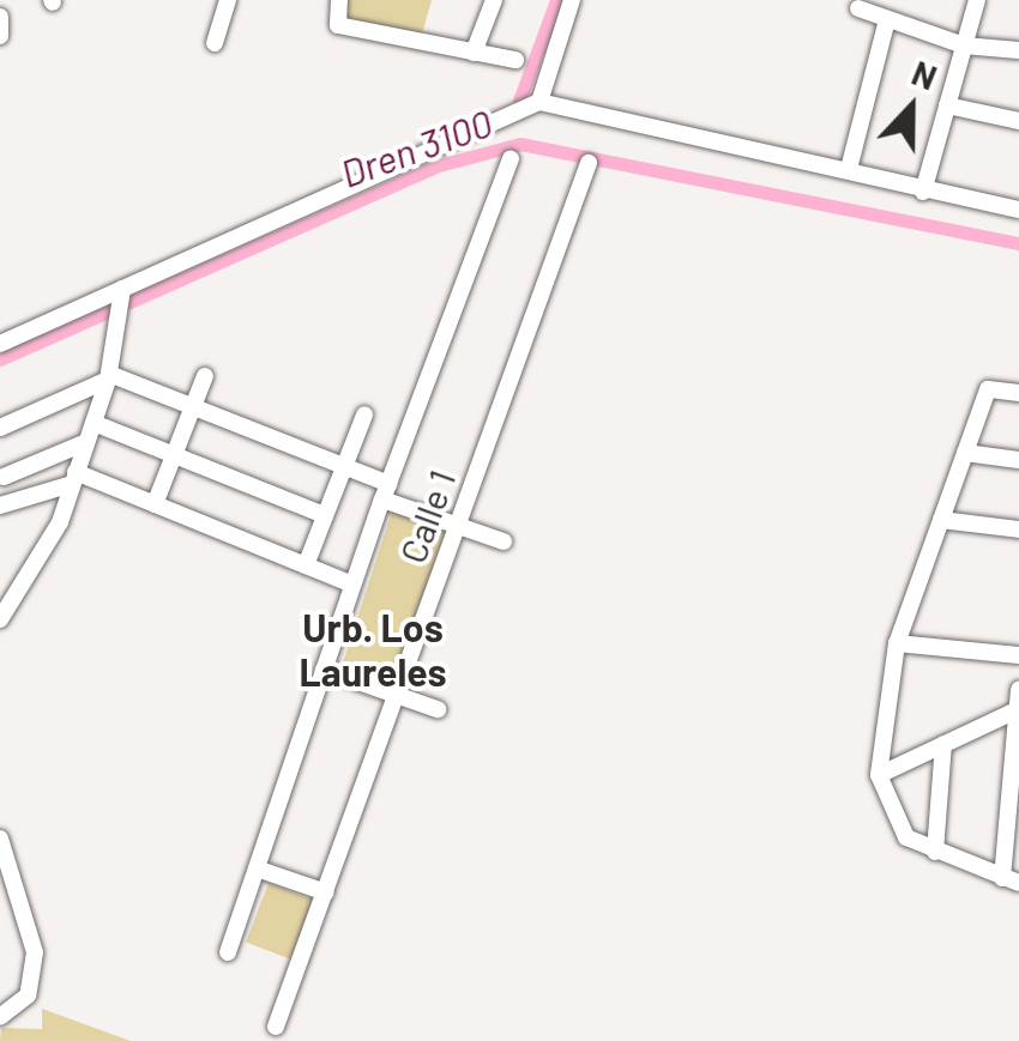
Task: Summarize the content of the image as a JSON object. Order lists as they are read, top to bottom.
{
  "streets": {
    "street": ["Calle 1"]
  },
  "districts": ["Urb. Los Laureles"],
  "water": ["Dren 3100"],
  "north": "top"
}
